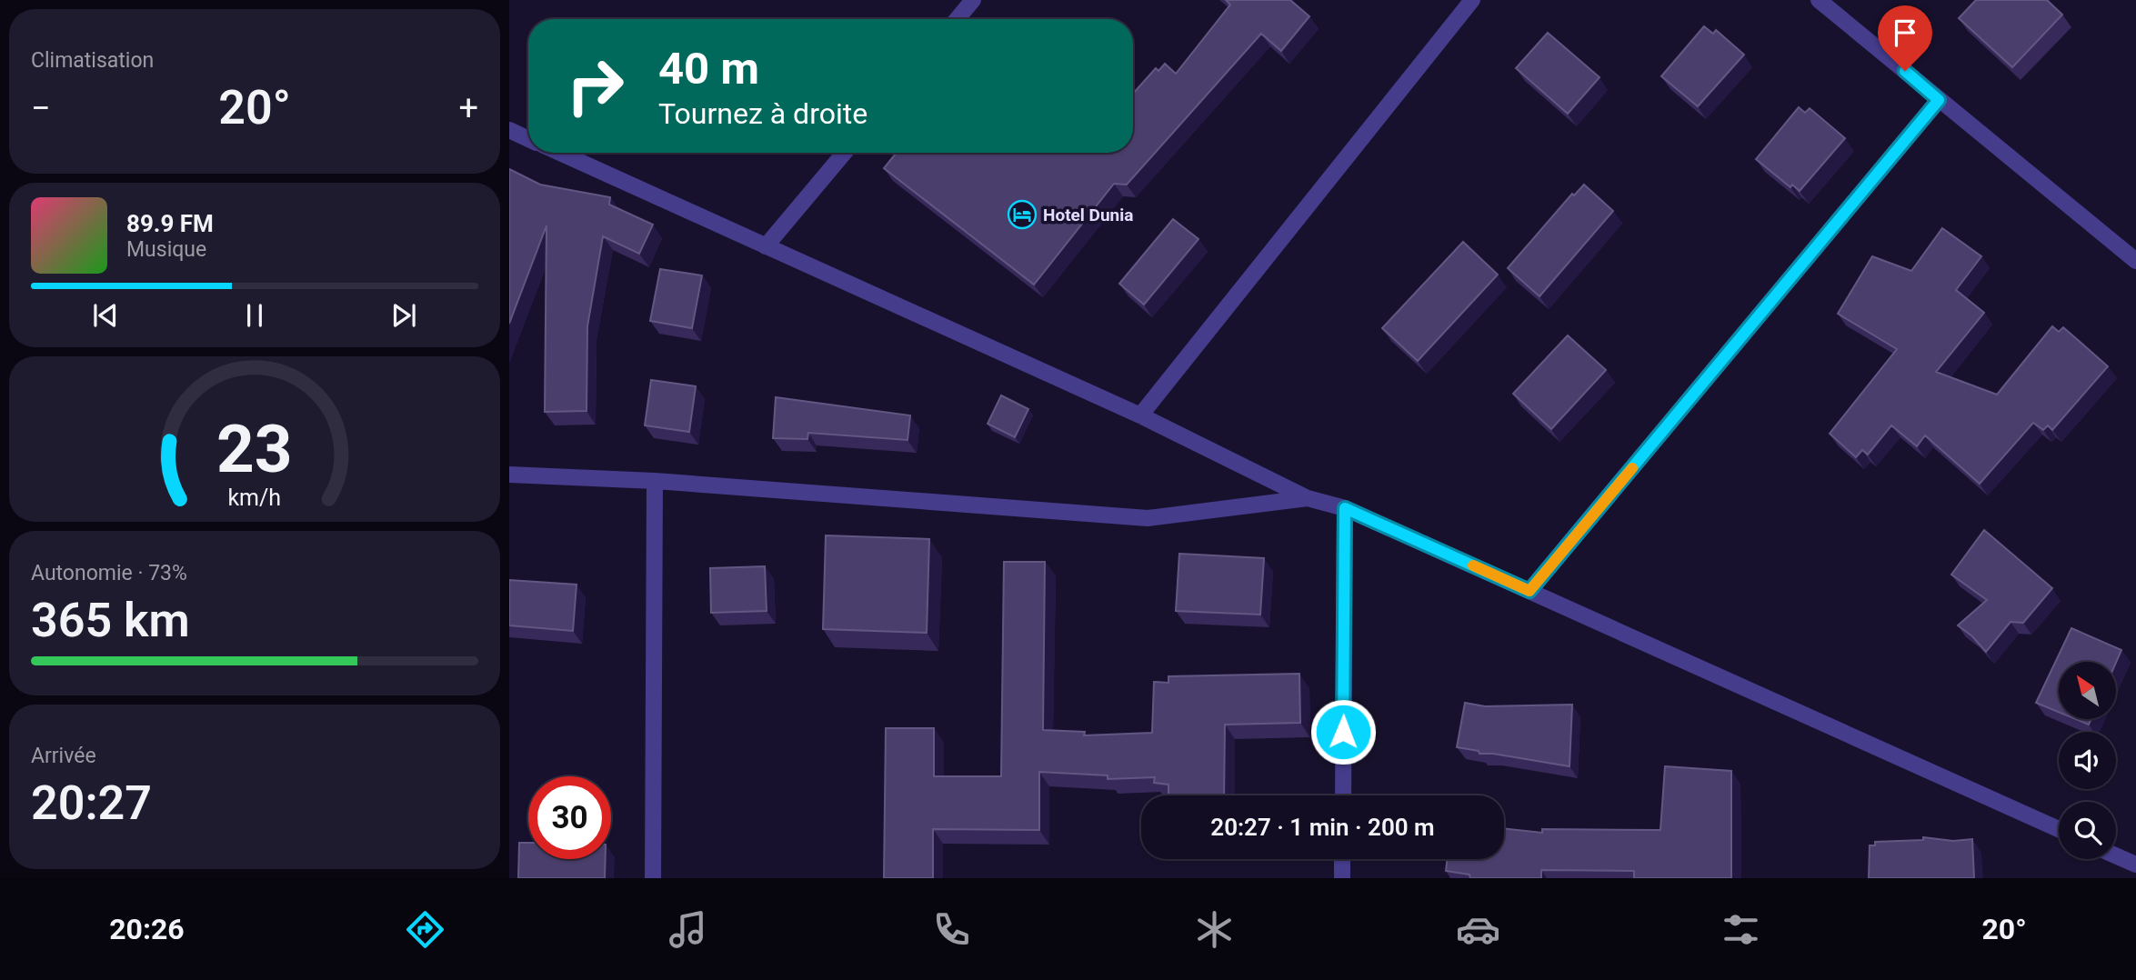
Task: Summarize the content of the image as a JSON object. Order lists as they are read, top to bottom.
{
  "places": {
    "hotel": ["Hotel Dunia"]
  },
  "north": "top left",
  "page": {
    "tile": [
      "Climatisation",
      ["Autonomie · 73%", "365 km"],
      ["Arrivée", "20:27"]
    ],
    "turn": ["40 m", "Tournez à droite"],
    "heat": ["−", "20°", "+"],
    "song": ["89.9 FM", "Musique"],
    "limit": "30",
    "trip": "20:27 · 1 min · 200 m",
    "tabs": ["20:26", "20°"],
    "gauge": ["23", "km/h"]
  }
}
